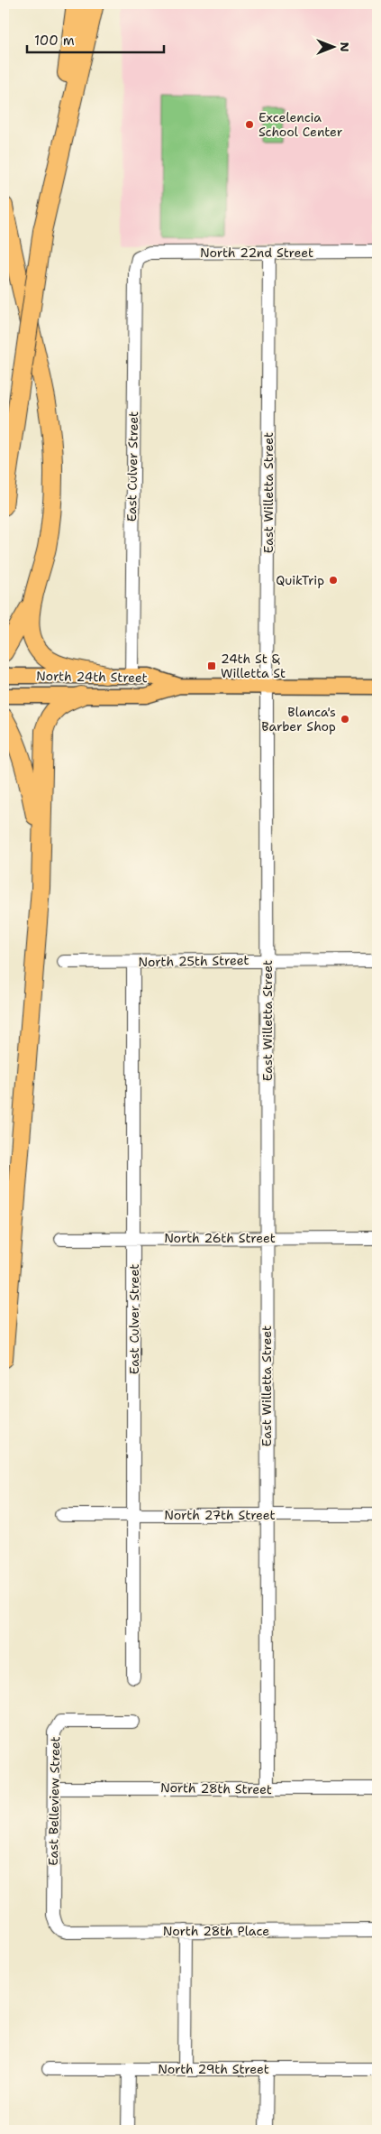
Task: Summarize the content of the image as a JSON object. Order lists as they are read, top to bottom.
{
  "streets": {
    "main road": ["North 24th Street"],
    "street": [
      "North 22nd Street",
      "East Culver Street",
      "East Willetta Street",
      "North 25th Street",
      "North 26th Street",
      "North 27th Street",
      "North 28th Street",
      "East Belleview Street",
      "North 28th Place",
      "North 29th Street"
    ]
  },
  "crossings": [
    ["North 22nd Street", "East Culver Street"],
    ["North 22nd Street", "East Willetta Street"],
    ["East Culver Street", "North 24th Street"],
    ["East Culver Street", "North 25th Street"],
    ["East Culver Street", "North 26th Street"],
    ["East Culver Street", "North 27th Street"],
    ["East Willetta Street", "North 24th Street"],
    ["East Willetta Street", "North 25th Street"],
    ["East Willetta Street", "North 26th Street"],
    ["East Willetta Street", "North 27th Street"],
    ["East Willetta Street", "North 28th Street"],
    ["North 28th Street", "East Belleview Street"],
    ["East Belleview Street", "North 28th Place"]
  ],
  "places": {
    "other": ["Excelencia School Center", "QuikTrip", "Blanca's Barber Shop"],
    "transit": ["24th St & Willetta St"]
  },
  "scale_bar": "100 m",
  "north": "right"
}
